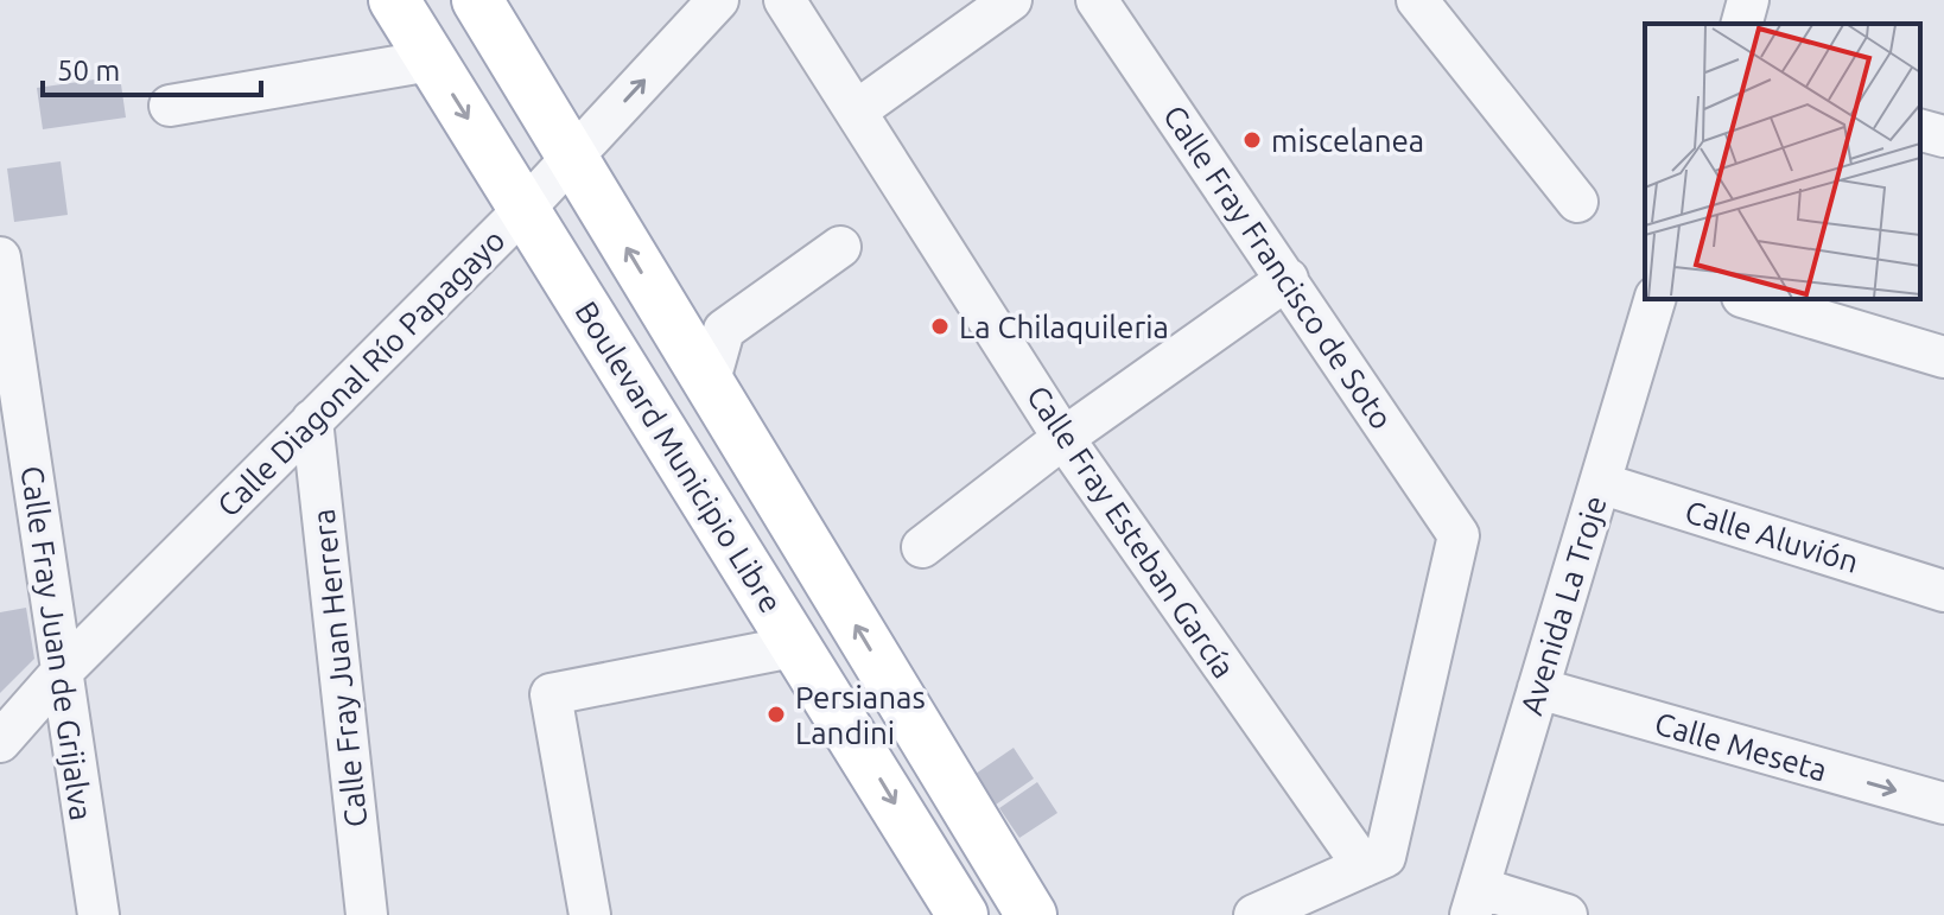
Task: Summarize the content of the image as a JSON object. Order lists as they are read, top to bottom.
{
  "streets": {
    "main road": ["Boulevard Municipio Libre"],
    "street": [
      "Calle Fray Francisco de Soto",
      "Calle Diagonal Río Papagayo",
      "Calle Fray Esteban García",
      "Calle Aluvión",
      "Avenida La Troje",
      "Calle Fray Juan de Grijalva",
      "Calle Fray Juan Herrera",
      "Calle Meseta"
    ]
  },
  "crossings": [
    ["Calle Fray Francisco de Soto", "Calle Fray Esteban García"],
    ["Calle Diagonal Río Papagayo", "Boulevard Municipio Libre"],
    ["Calle Diagonal Río Papagayo", "Calle Fray Juan de Grijalva"],
    ["Calle Diagonal Río Papagayo", "Calle Fray Juan Herrera"],
    ["Calle Aluvión", "Avenida La Troje"],
    ["Avenida La Troje", "Calle Meseta"]
  ],
  "one_way": ["Calle Meseta"],
  "places": ["miscelanea", "La Chilaquileria", "Persianas Landini"],
  "scale_bar": "50 m"
}
